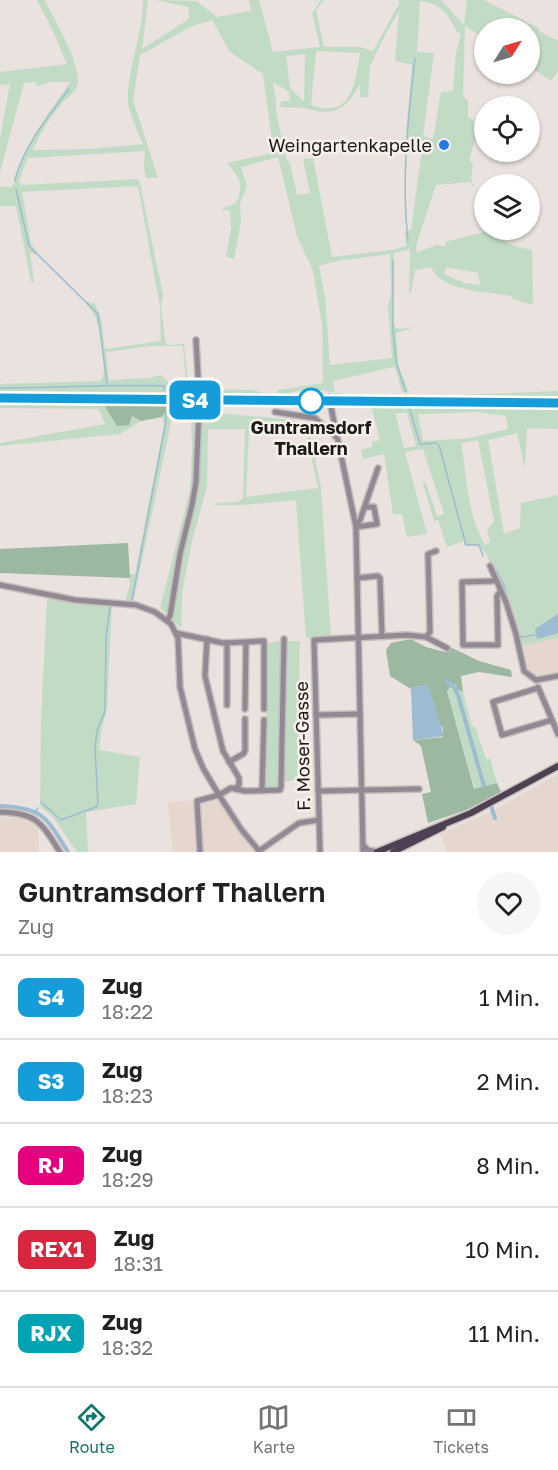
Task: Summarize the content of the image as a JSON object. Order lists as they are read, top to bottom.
{
  "streets": {
    "street": ["F. Moser-Gasse"]
  },
  "places": ["Weingartenkapelle", "Guntramsdorf Thallern"],
  "north": "top right",
  "page": {
    "on_map": "S4",
    "heading": ["Guntramsdorf Thallern", "Zug"],
    "list": [
      {
        "mark": "S4",
        "name": "Zug",
        "note": "18:22",
        "value": "1 Min."
      },
      {
        "mark": "S3",
        "name": "Zug",
        "note": "18:23",
        "value": "2 Min."
      },
      {
        "mark": "RJ",
        "name": "Zug",
        "note": "18:29",
        "value": "8 Min."
      },
      {
        "mark": "REX1",
        "name": "Zug",
        "note": "18:31",
        "value": "10 Min."
      },
      {
        "mark": "RJX",
        "name": "Zug",
        "note": "18:32",
        "value": "11 Min."
      }
    ],
    "tabs": ["Route", "Karte", "Tickets"]
  }
}
